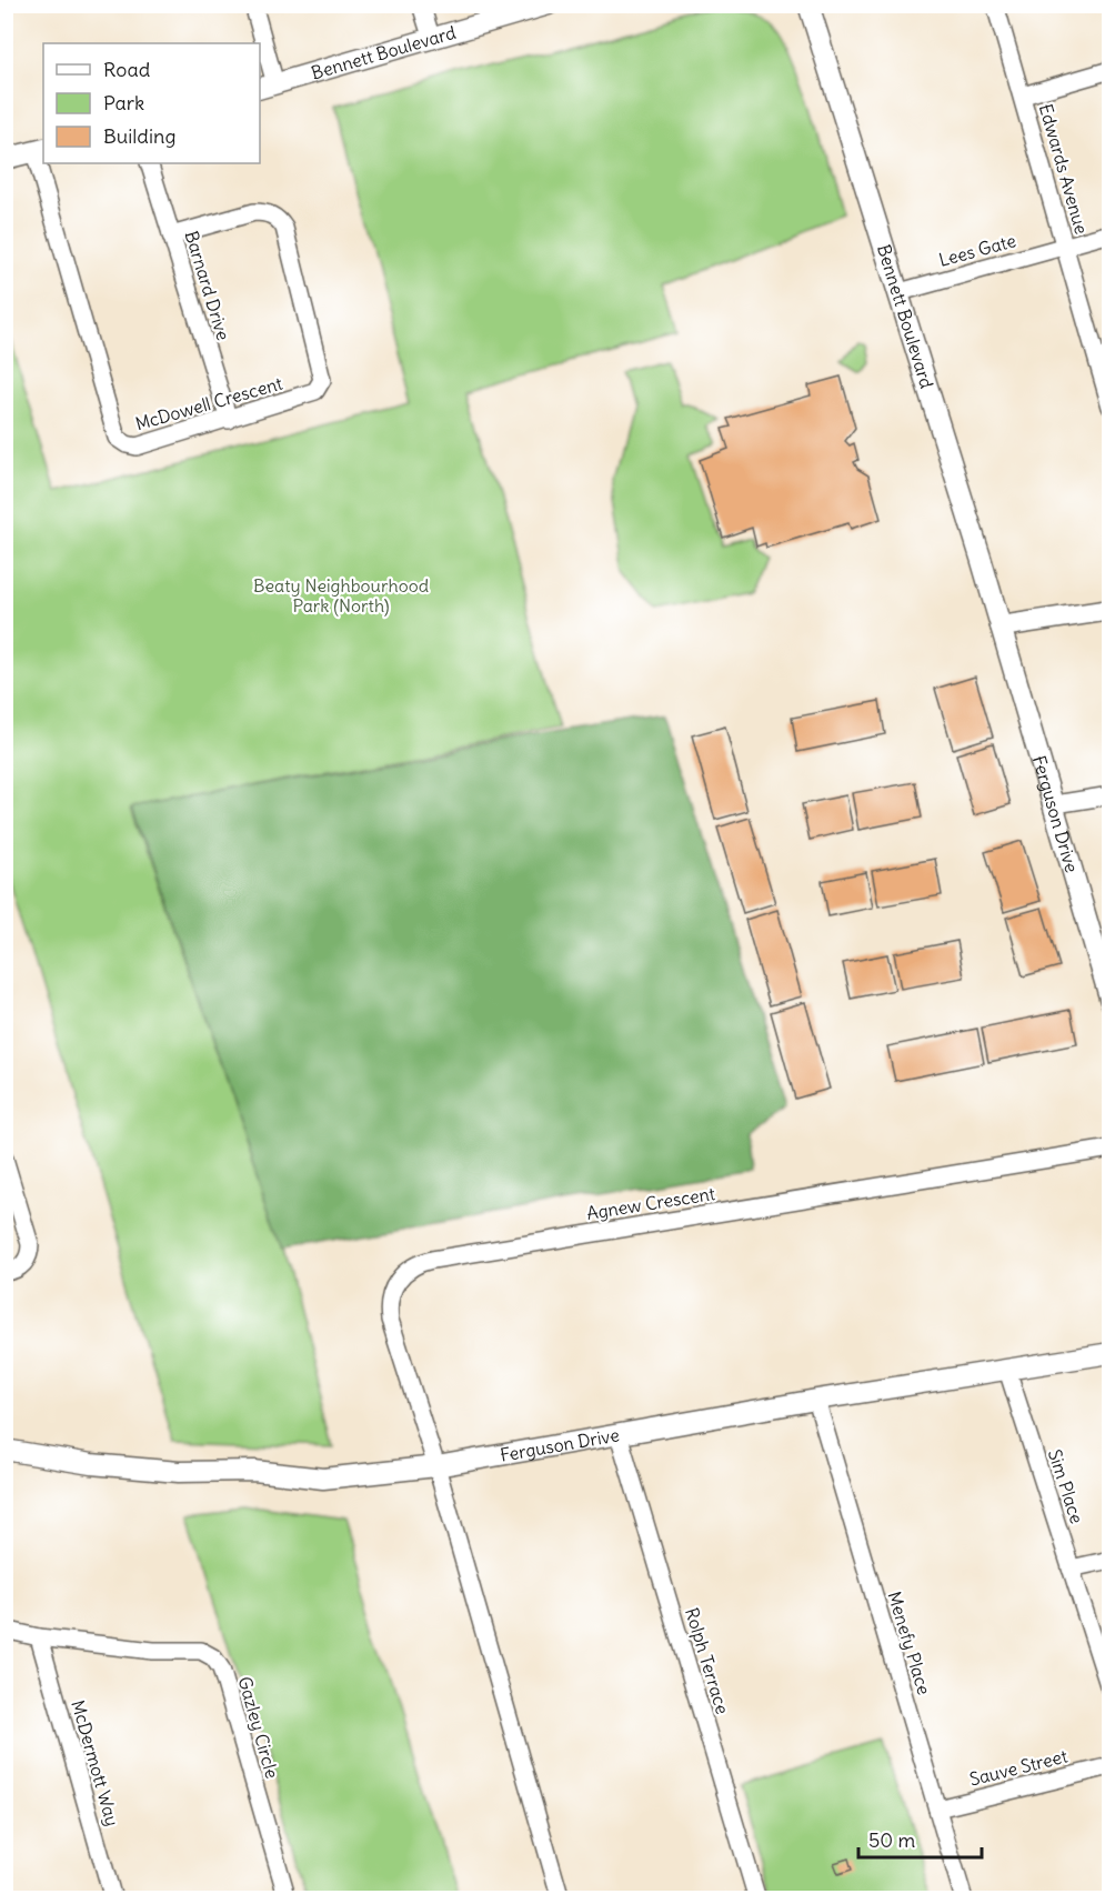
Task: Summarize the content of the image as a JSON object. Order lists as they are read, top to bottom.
{
  "streets": {
    "street": [
      "Bennett Boulevard",
      "Edwards Avenue",
      "Lees Gate",
      "Barnard Drive",
      "McDowell Crescent",
      "Ferguson Drive",
      "Agnew Crescent",
      "Sim Place",
      "Menefy Place",
      "Rolph Terrace",
      "Gazley Circle",
      "McDermott Way",
      "Sauve Street"
    ]
  },
  "crossings": [
    ["Bennett Boulevard", "Lees Gate"],
    ["Bennett Boulevard", "Ferguson Drive"],
    ["Edwards Avenue", "Lees Gate"],
    ["Barnard Drive", "McDowell Crescent"],
    ["Ferguson Drive", "Agnew Crescent"],
    ["Ferguson Drive", "Sim Place"],
    ["Ferguson Drive", "Menefy Place"],
    ["Ferguson Drive", "Rolph Terrace"],
    ["Menefy Place", "Sauve Street"],
    ["Gazley Circle", "McDermott Way"]
  ],
  "parks": ["Beaty Neighbourhood Park (North)"],
  "legend": ["Road", "Park", "Building"],
  "scale_bar": "50 m"
}
